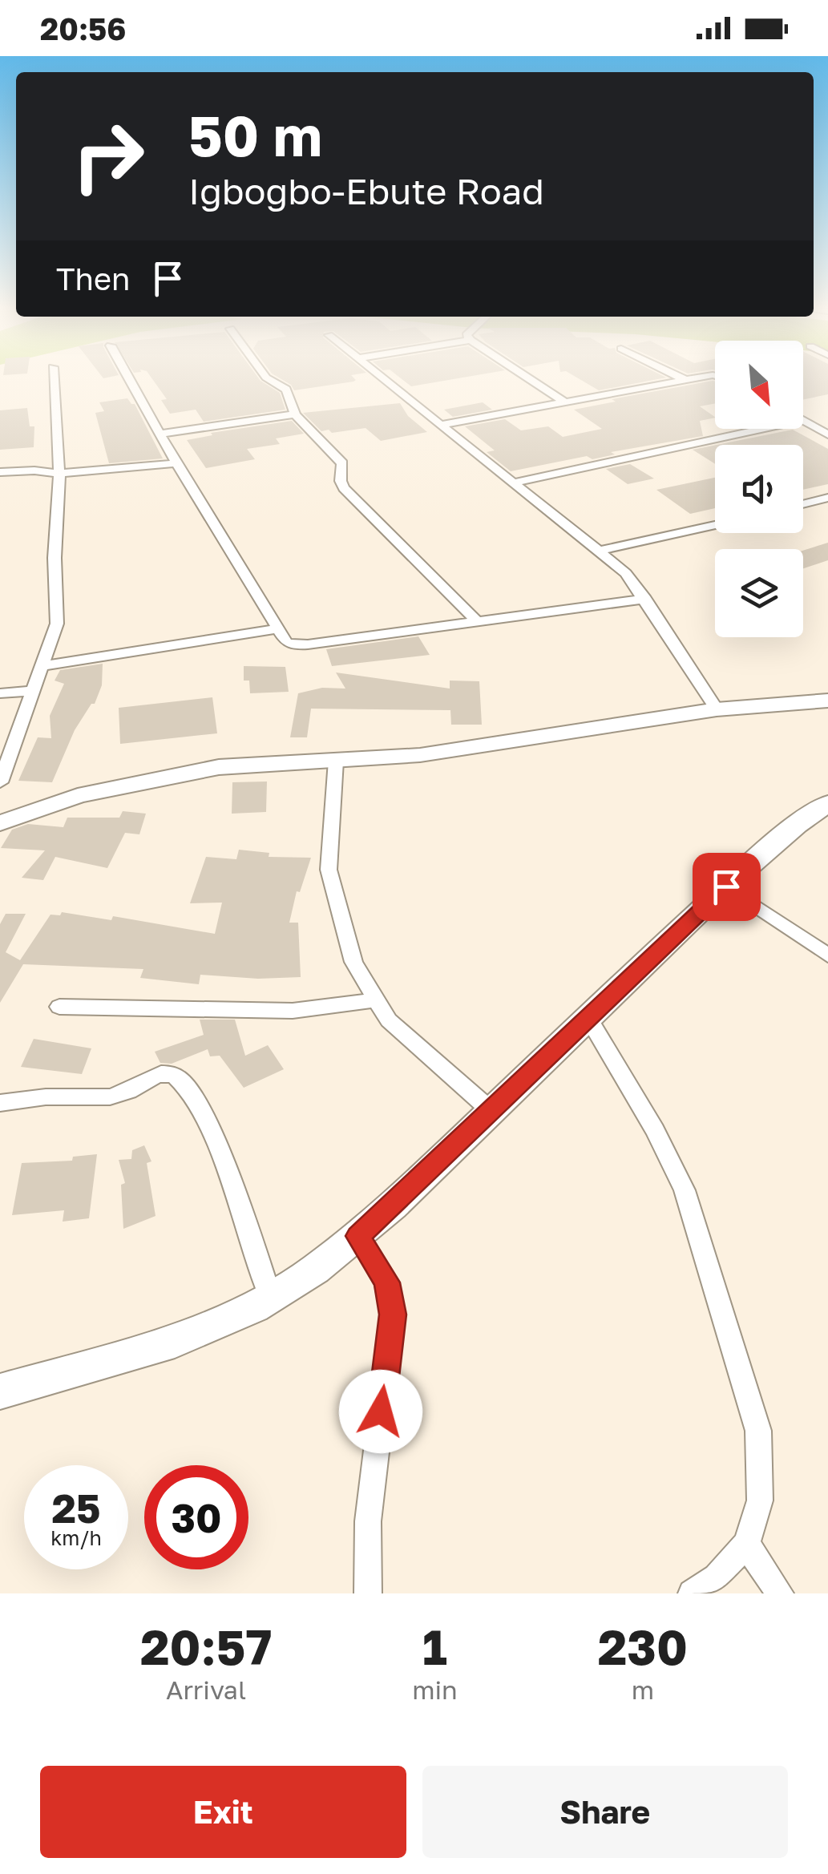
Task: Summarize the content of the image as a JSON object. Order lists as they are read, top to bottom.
{
  "north": "bottom right",
  "page": {
    "status": "20:56",
    "turn": ["50 m", "Igbogbo-Ebute Road"],
    "then": "Then",
    "speed": "25 km/h",
    "limit": "30",
    "eta": [
      "20:57",
      "Arrival",
      "1",
      "min",
      "230",
      "m"
    ],
    "buttons": ["Exit", "Share"]
  }
}
